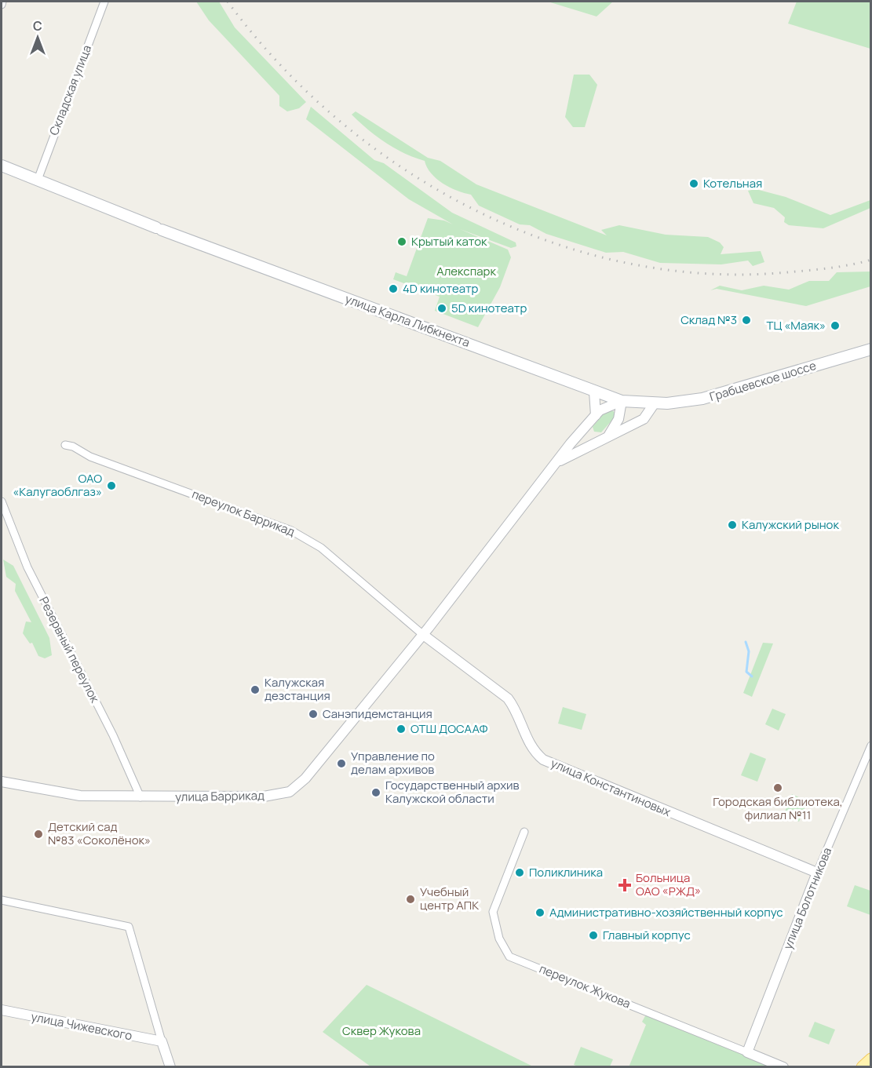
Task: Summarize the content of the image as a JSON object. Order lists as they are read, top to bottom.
{
  "streets": {
    "main road": ["улица Карла Либкнехта", "Грабцевское шоссе"],
    "street": [
      "Складская улица",
      "переулок Баррикад",
      "Резервный переулок",
      "улица Константиновых",
      "улица Баррикад",
      "улица Болотникова",
      "переулок Жукова",
      "улица Чижевского"
    ]
  },
  "crossings": [
    ["Складская улица", "улица Карла Либкнехта"],
    ["улица Карла Либкнехта", "Грабцевское шоссе"],
    ["переулок Баррикад", "улица Константиновых"],
    ["переулок Баррикад", "улица Баррикад"],
    ["Резервный переулок", "улица Баррикад"],
    ["улица Константиновых", "улица Баррикад"],
    ["улица Константиновых", "улица Болотникова"],
    ["улица Болотникова", "переулок Жукова"]
  ],
  "parks": ["Алекспарк", "Сквер Жукова"],
  "places": {
    "other": [
      "Котельная",
      "Крытый каток",
      "4D кинотеатр",
      "5D кинотеатр",
      "Склад №3",
      "ТЦ «Маяк»",
      "ОАО «Калугаоблгаз»",
      "Калужский рынок",
      "Калужская дезстанция",
      "Санэпидемстанция",
      "ОТШ ДОСААФ",
      "Управление по делам архивов",
      "Городская библиотека, филиал №11",
      "Государственный архив Калужской области",
      "Детский сад №83 «Соколёнок»",
      "Поликлиника",
      "Учебный центр АПК",
      "Административно-хозяйственный корпус",
      "Главный корпус"
    ],
    "health": ["Больница ОАО «РЖД»"]
  },
  "north": "top"
}
